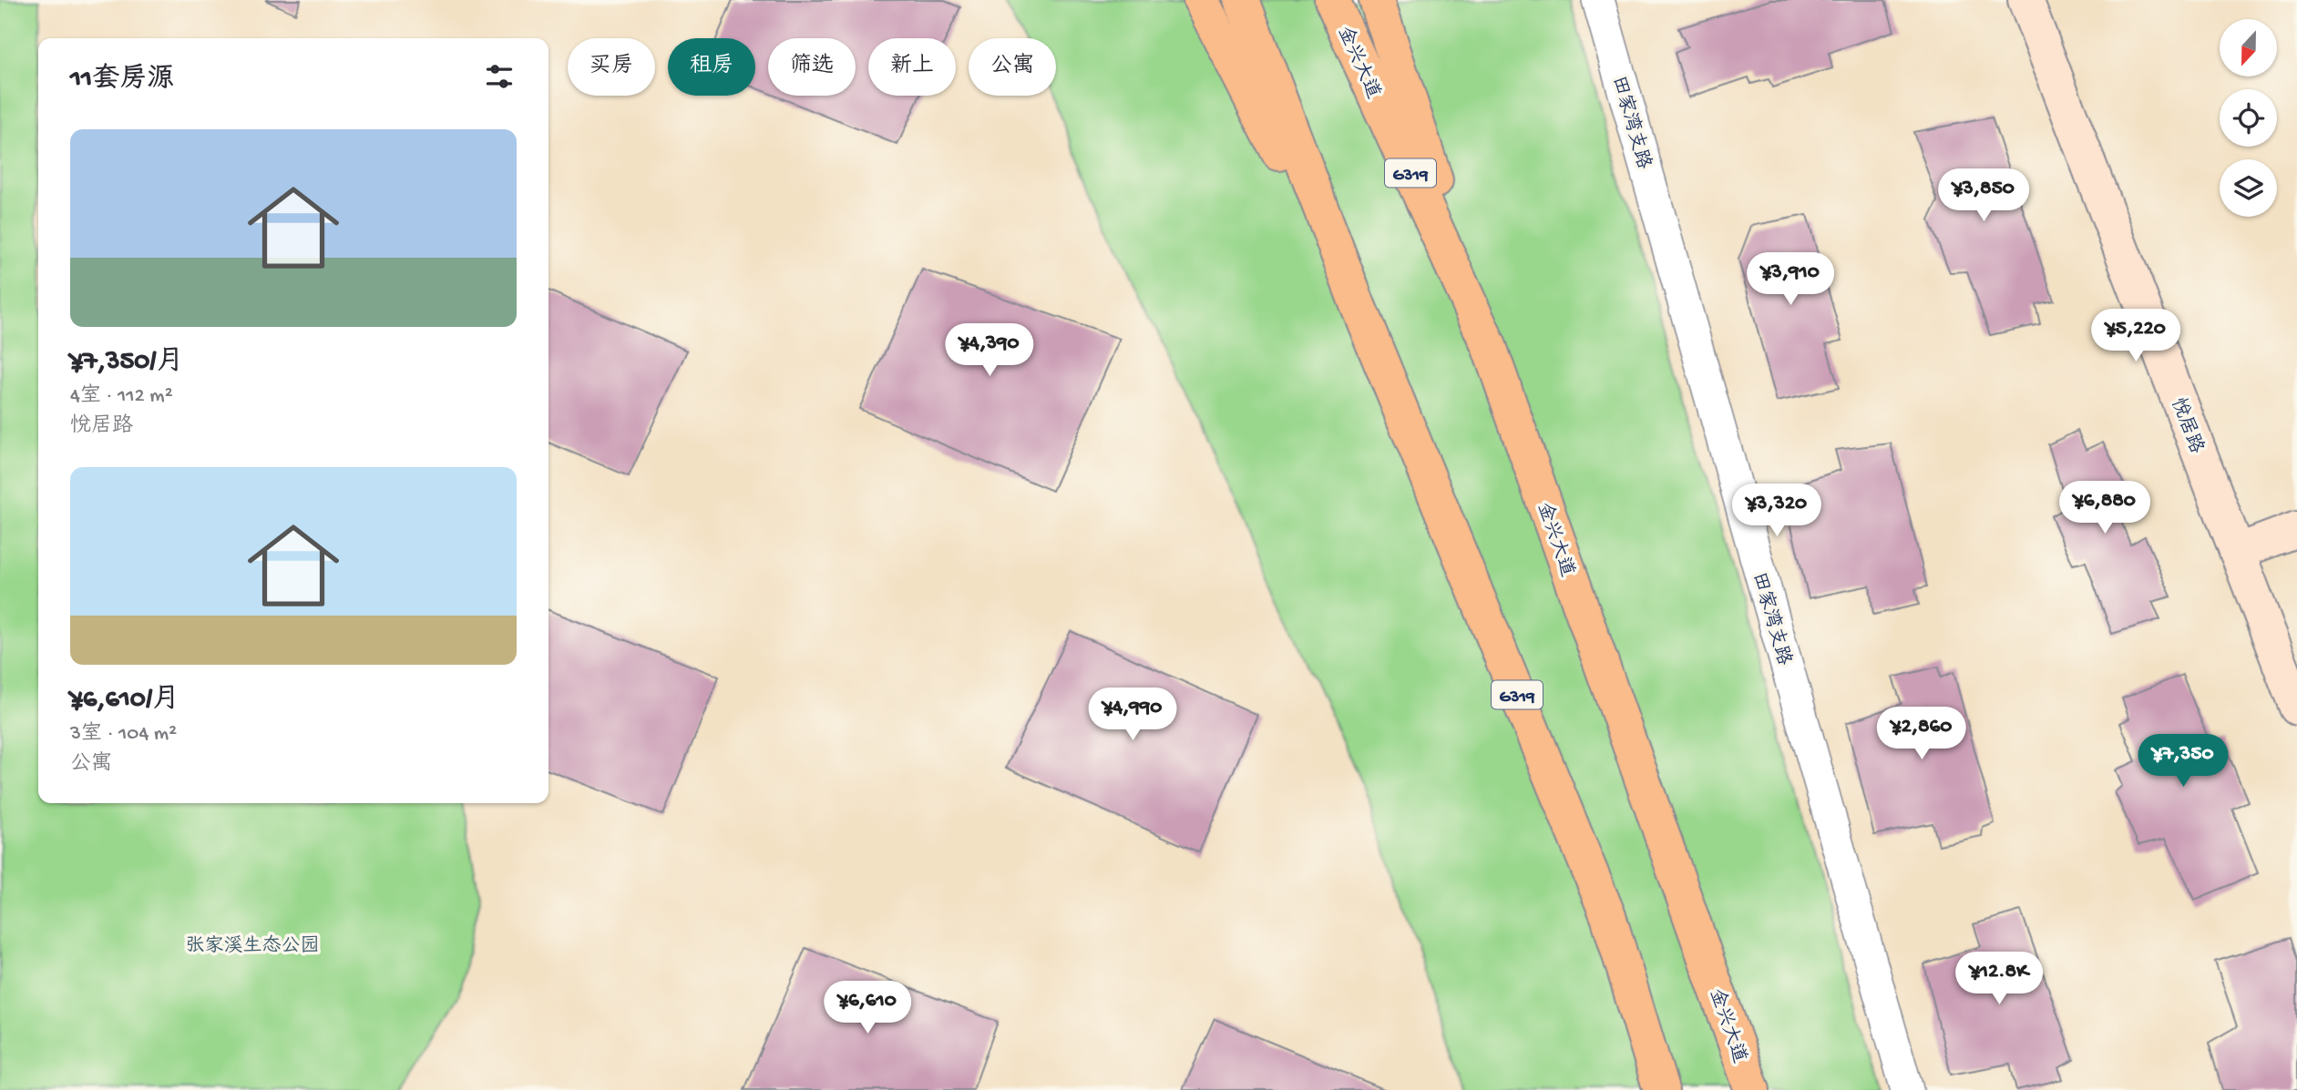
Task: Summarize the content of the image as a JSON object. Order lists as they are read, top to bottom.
{
  "streets": {
    "highway": ["金兴大道", "G319"],
    "street": ["田家湾支路", "悦居路"]
  },
  "parks": ["张家溪生态公园"],
  "north": "bottom",
  "page": {
    "chip": [
      "买房",
      "租房",
      "筛选",
      "新上",
      "公寓"
    ],
    "heading": "11套房源",
    "list": [
      {
        "name": "¥7,350/月",
        "note": "4室 · 112 m² · 悦居路"
      },
      {
        "name": "¥6,610/月",
        "note": "3室 · 104 m² · 公寓"
      }
    ],
    "price": [
      "¥3,850",
      "¥3,910",
      "¥5,220",
      "¥4,390",
      "¥6,880",
      "¥3,320",
      "¥4,990",
      "¥2,860",
      "¥7,350",
      "¥12.8K",
      "¥6,610"
    ]
  }
}
